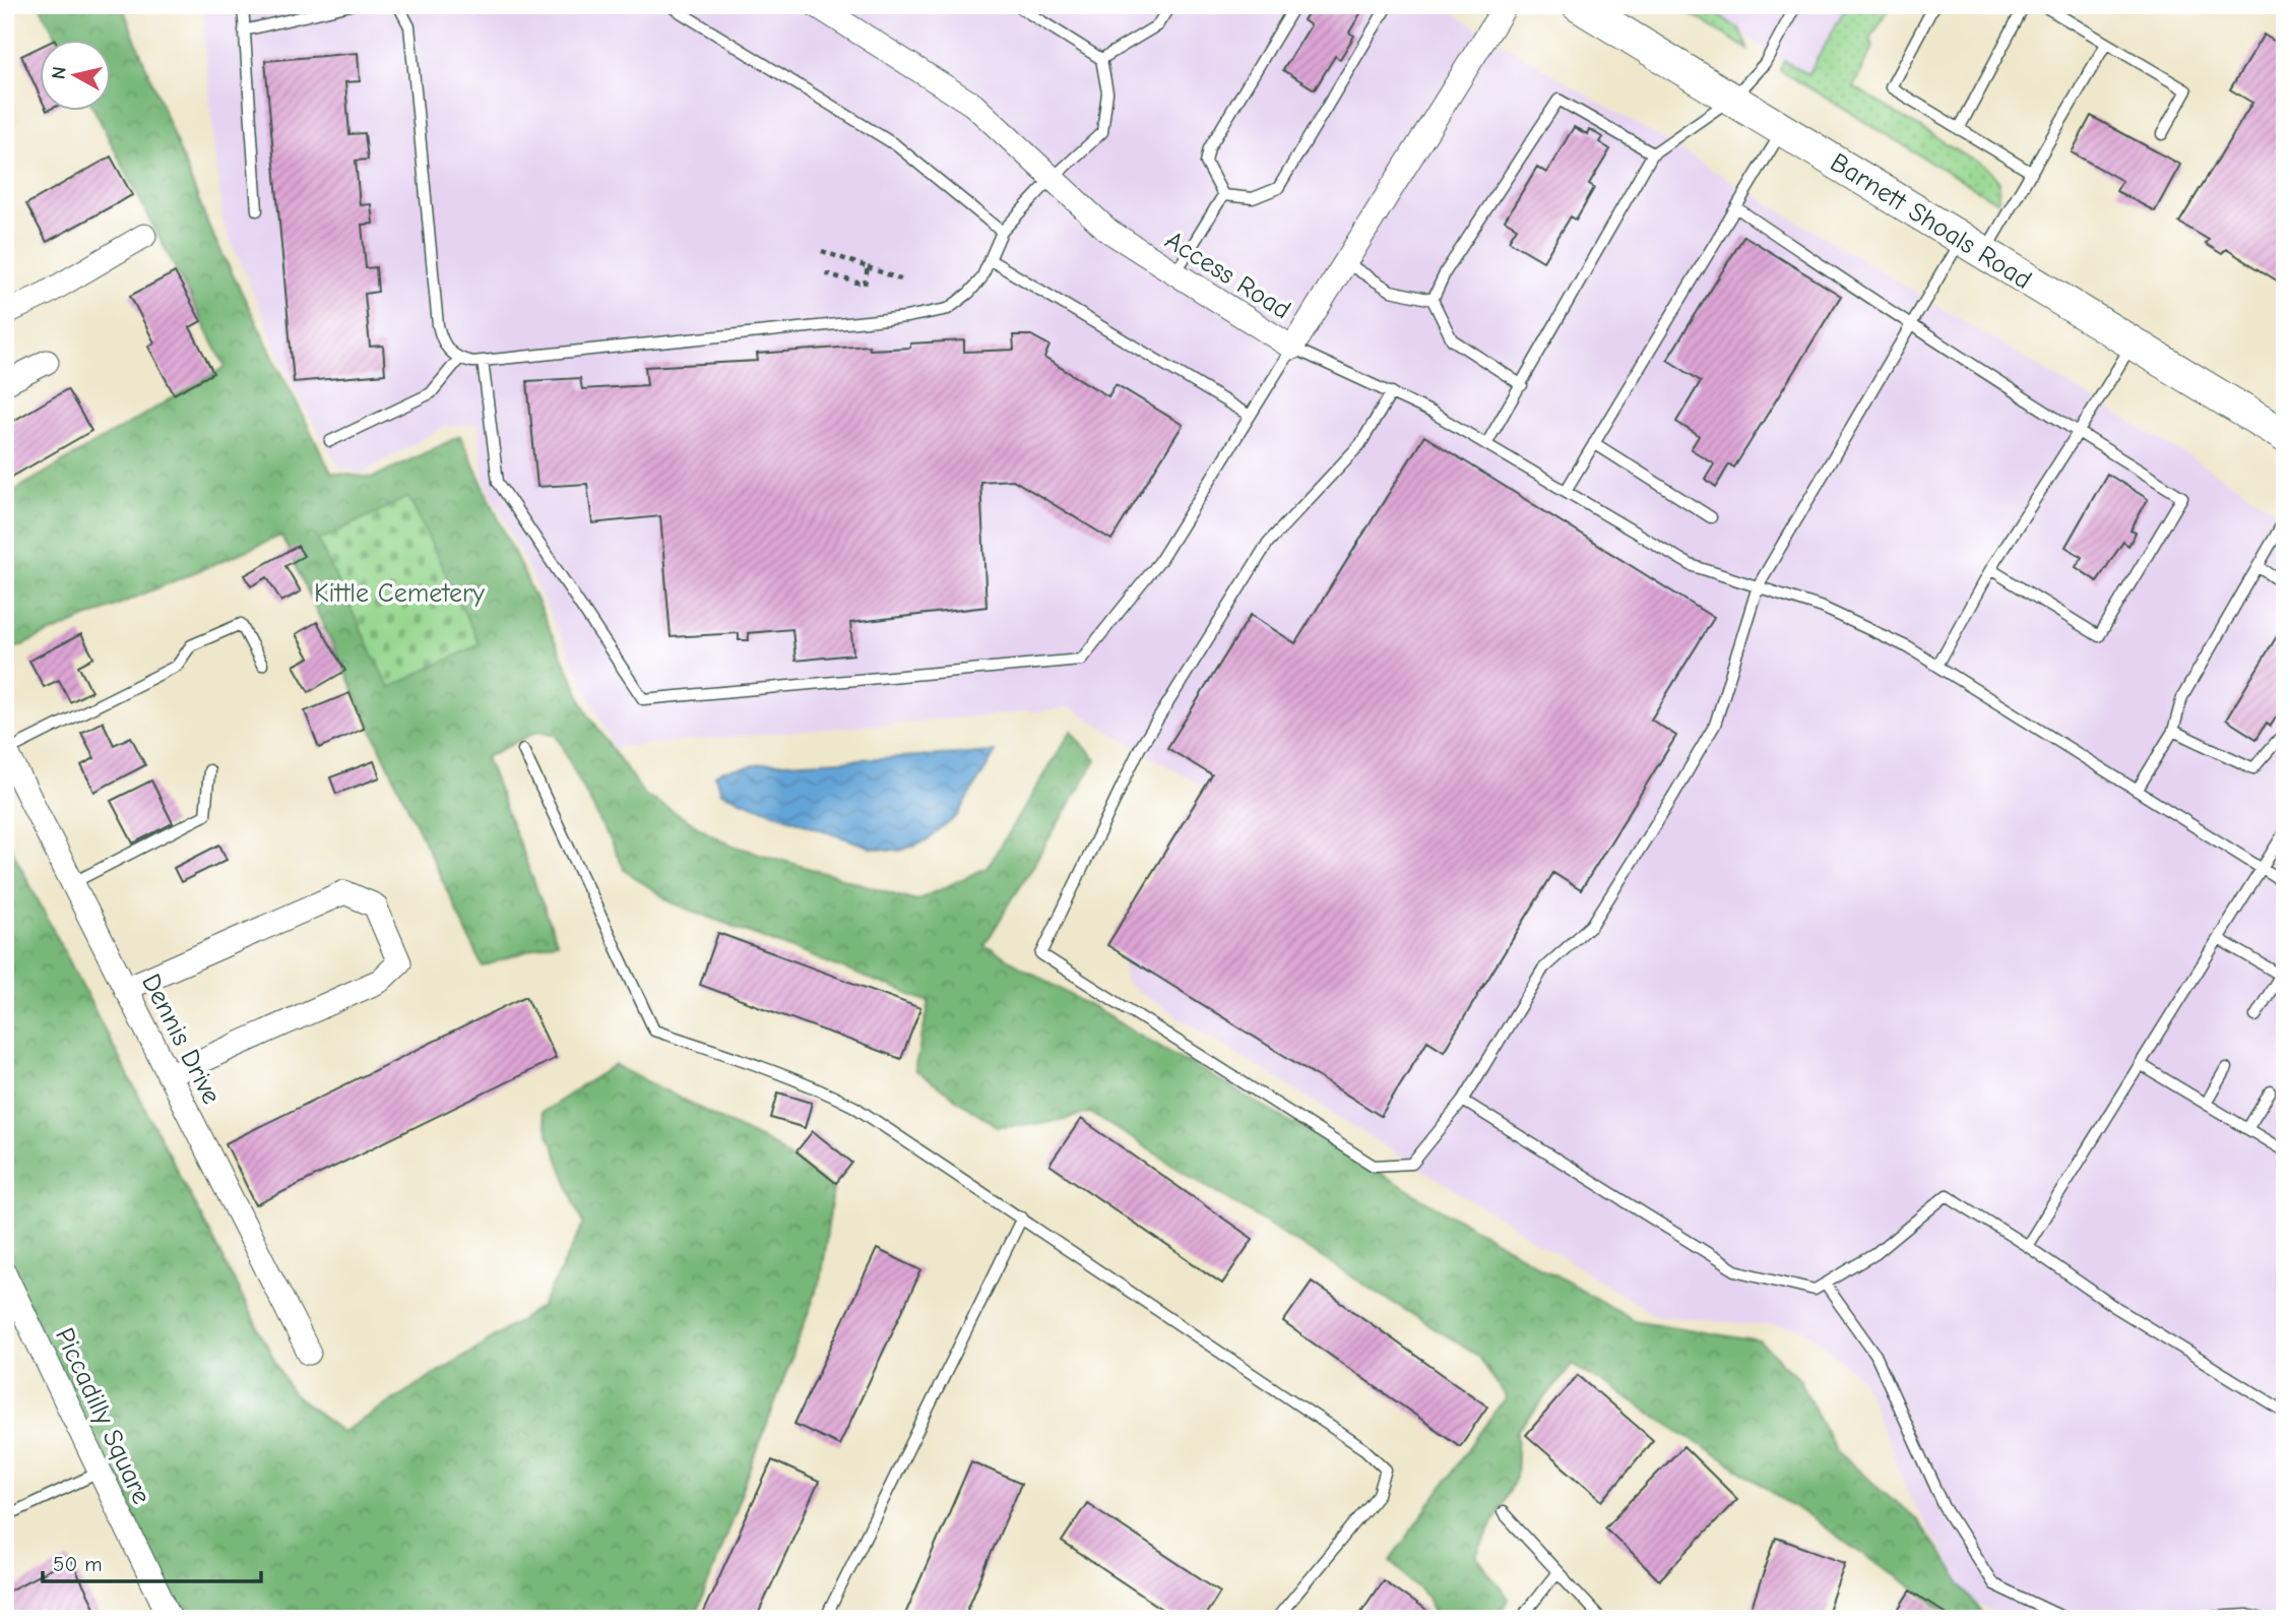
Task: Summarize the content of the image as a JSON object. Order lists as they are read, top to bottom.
{
  "streets": {
    "main road": ["Barnett Shoals Road"],
    "street": ["Access Road", "Dennis Drive", "Piccadilly Square"]
  },
  "parks": ["Kittle Cemetery"],
  "scale_bar": "50 m",
  "north": "left"
}
